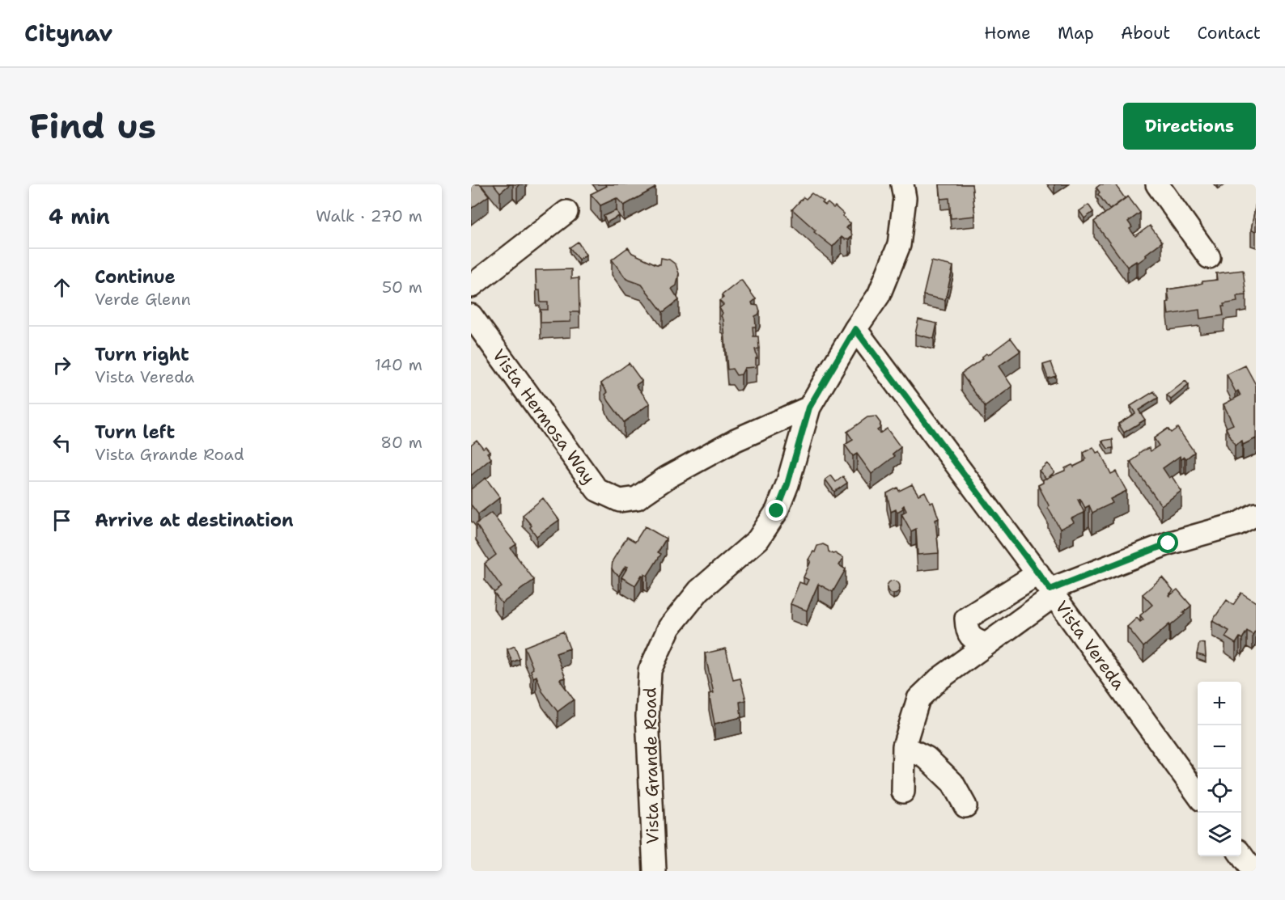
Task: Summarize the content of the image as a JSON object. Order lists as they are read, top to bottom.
{
  "streets": {
    "street": ["Vista Hermosa Way", "Vista Vereda", "Vista Grande Road"]
  },
  "crossings": [
    ["Vista Hermosa Way", "Vista Grande Road"],
    ["Vista Vereda", "Vista Grande Road"]
  ],
  "page": {
    "header": "Citynav",
    "nav": [
      "Home",
      "Map",
      "About",
      "Contact"
    ],
    "buttons": "Directions",
    "title": "Find us",
    "heading": ["4 min", "Walk · 270 m"],
    "list": [
      ["Continue", "Verde Glenn", "50 m"],
      ["Turn right", "Vista Vereda", "140 m"],
      ["Turn left", "Vista Grande Road", "80 m"],
      "Arrive at destination"
    ],
    "map_buttons": ["+", "−"]
  }
}
